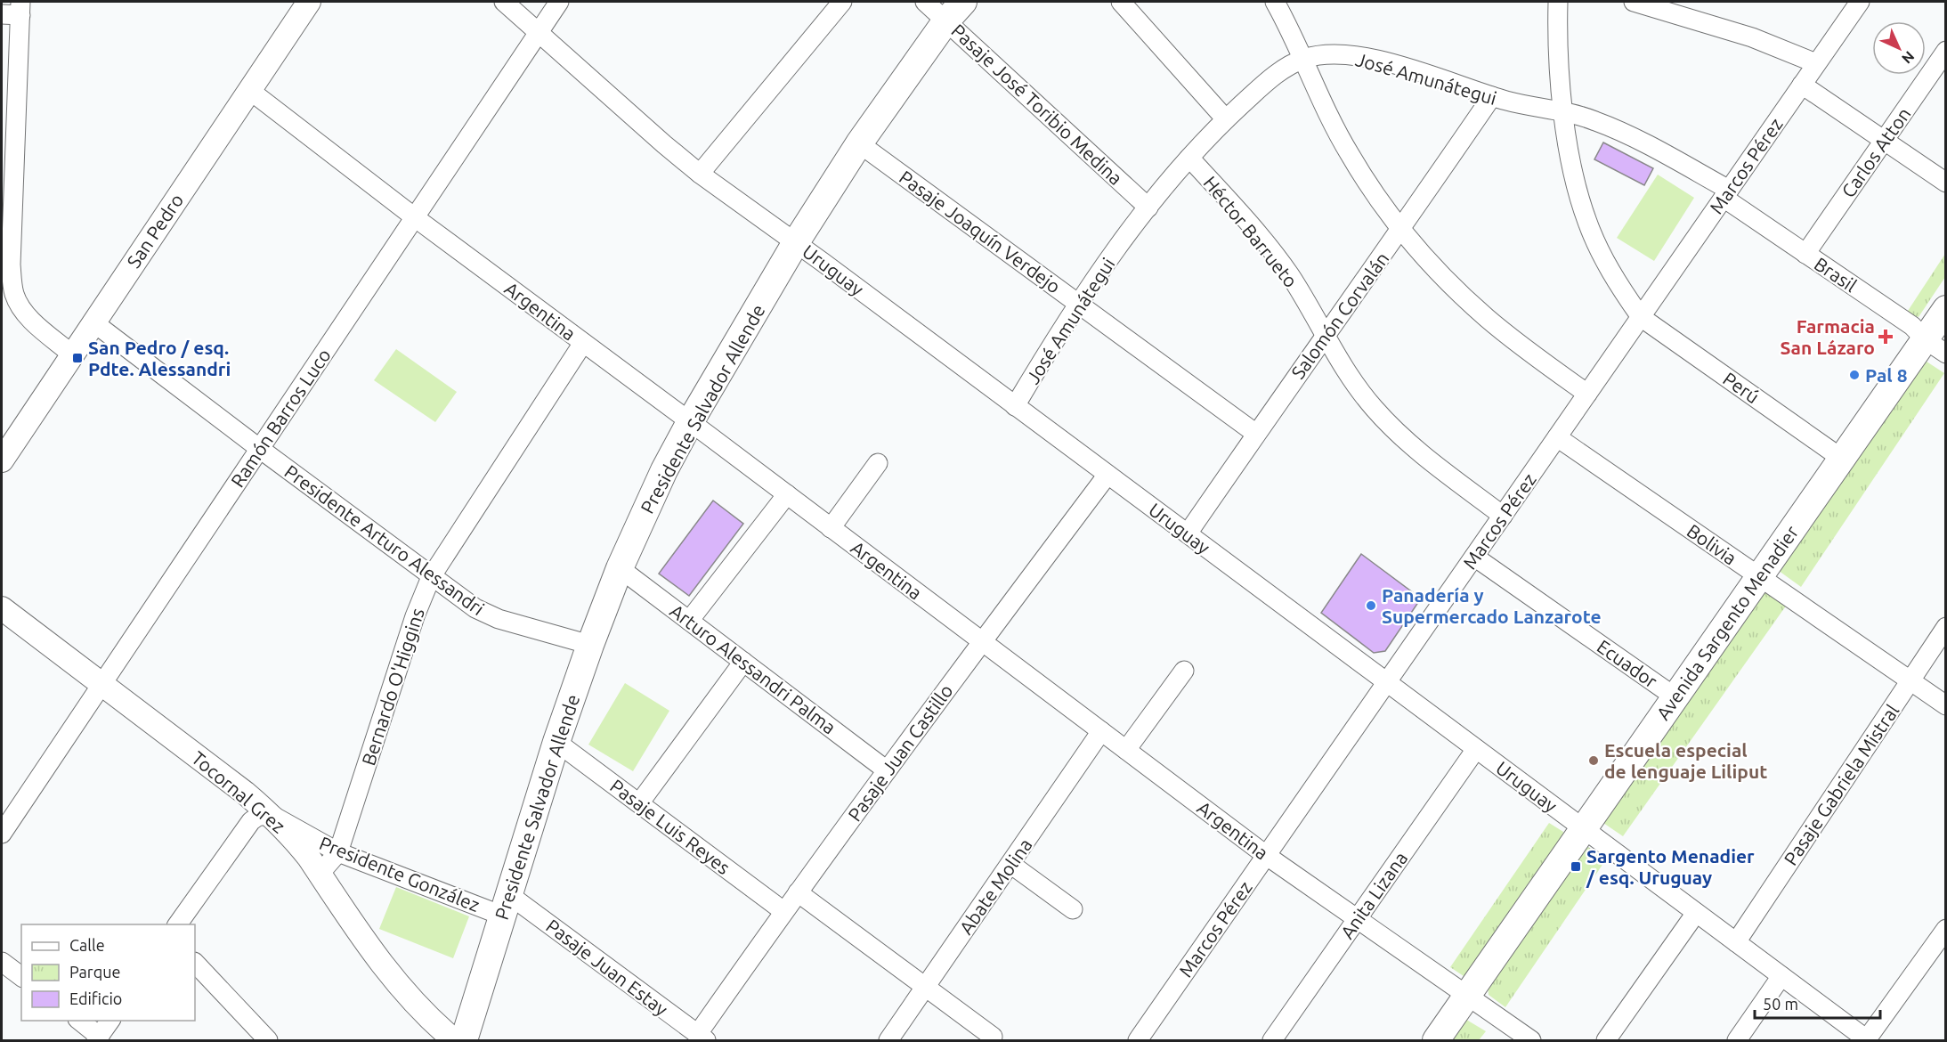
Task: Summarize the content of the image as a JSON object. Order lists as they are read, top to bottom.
{
  "streets": {
    "main road": ["Presidente Salvador Allende", "Avenida Sargento Menadier"],
    "street": [
      "José Amunátegui",
      "Pasaje José Toribio Medina",
      "Carlos Atton",
      "Marcos Pérez",
      "San Pedro",
      "Pasaje Joaquín Verdejo",
      "Héctor Barrueto",
      "Uruguay",
      "Brasil",
      "Argentina",
      "Salomón Corvalán",
      "Perú",
      "Ramón Barros Luco",
      "Presidente Arturo Alessandri",
      "Bolivia",
      "Ecuador",
      "Arturo Alessandri Palma",
      "Bernardo O'Higgins",
      "Pasaje Juan Castillo",
      "Pasaje Gabriela Mistral",
      "Tocornal Grez",
      "Pasaje Luis Reyes",
      "Presidente González",
      "Abate Molina",
      "Anita Lizana",
      "Pasaje Juan Estay"
    ]
  },
  "crossings": [
    ["José Amunátegui", "Pasaje José Toribio Medina"],
    ["José Amunátegui", "Marcos Pérez"],
    ["José Amunátegui", "Pasaje Joaquín Verdejo"],
    ["José Amunátegui", "Héctor Barrueto"],
    ["José Amunátegui", "Uruguay"],
    ["José Amunátegui", "Brasil"],
    ["José Amunátegui", "Salomón Corvalán"],
    ["Pasaje José Toribio Medina", "Presidente Salvador Allende"],
    ["Carlos Atton", "Brasil"],
    ["Marcos Pérez", "Héctor Barrueto"],
    ["Marcos Pérez", "Uruguay"],
    ["Marcos Pérez", "Brasil"],
    ["Marcos Pérez", "Argentina"],
    ["Marcos Pérez", "Perú"],
    ["Marcos Pérez", "Bolivia"],
    ["Marcos Pérez", "Ecuador"],
    ["San Pedro", "Argentina"],
    ["San Pedro", "Presidente Arturo Alessandri"],
    ["Pasaje Joaquín Verdejo", "Salomón Corvalán"],
    ["Pasaje Joaquín Verdejo", "Presidente Salvador Allende"],
    ["Héctor Barrueto", "Salomón Corvalán"],
    ["Uruguay", "Salomón Corvalán"],
    ["Uruguay", "Presidente Salvador Allende"],
    ["Uruguay", "Ramón Barros Luco"],
    ["Uruguay", "Avenida Sargento Menadier"],
    ["Uruguay", "Pasaje Juan Castillo"],
    ["Uruguay", "Pasaje Gabriela Mistral"],
    ["Uruguay", "Anita Lizana"],
    ["Brasil", "Avenida Sargento Menadier"],
    ["Argentina", "Presidente Salvador Allende"],
    ["Argentina", "Ramón Barros Luco"],
    ["Argentina", "Avenida Sargento Menadier"],
    ["Argentina", "Bernardo O'Higgins"],
    ["Argentina", "Pasaje Juan Castillo"],
    ["Argentina", "Abate Molina"],
    ["Argentina", "Anita Lizana"],
    ["Perú", "Avenida Sargento Menadier"],
    ["Presidente Salvador Allende", "Presidente Arturo Alessandri"],
    ["Presidente Salvador Allende", "Arturo Alessandri Palma"],
    ["Presidente Salvador Allende", "Pasaje Luis Reyes"],
    ["Presidente Salvador Allende", "Presidente González"],
    ["Presidente Salvador Allende", "Pasaje Juan Estay"],
    ["Ramón Barros Luco", "Presidente Arturo Alessandri"],
    ["Ramón Barros Luco", "Tocornal Grez"],
    ["Presidente Arturo Alessandri", "Bernardo O'Higgins"],
    ["Bolivia", "Avenida Sargento Menadier"],
    ["Bolivia", "Pasaje Gabriela Mistral"],
    ["Avenida Sargento Menadier", "Ecuador"],
    ["Arturo Alessandri Palma", "Pasaje Juan Castillo"],
    ["Bernardo O'Higgins", "Tocornal Grez"],
    ["Bernardo O'Higgins", "Presidente González"],
    ["Pasaje Juan Castillo", "Pasaje Luis Reyes"],
    ["Pasaje Juan Castillo", "Pasaje Juan Estay"],
    ["Tocornal Grez", "Presidente González"],
    ["Presidente González", "Pasaje Juan Estay"]
  ],
  "places": {
    "health": ["Farmacia San Lázaro"],
    "transit": ["San Pedro / esq. Pdte. Alessandri", "Sargento Menadier / esq. Uruguay"],
    "other": ["Pal 8", "Panadería y Supermercado Lanzarote", "Escuela especial de lenguaje Liliput"]
  },
  "legend": ["Calle", "Parque", "Edificio"],
  "scale_bar": "50 m",
  "north": "bottom right"
}
